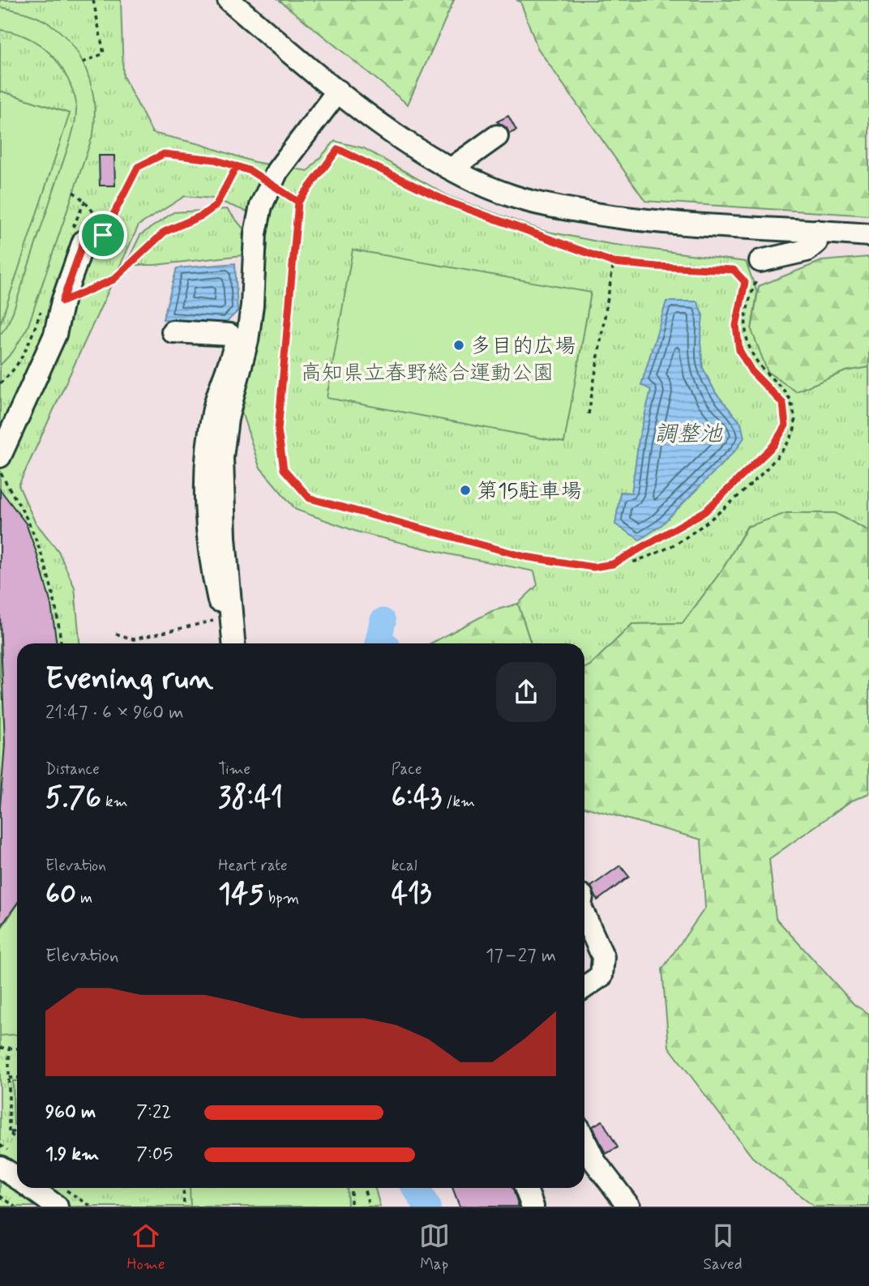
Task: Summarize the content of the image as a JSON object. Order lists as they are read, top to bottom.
{
  "water": ["調整池"],
  "parks": ["高知県立春野総合運動公園"],
  "places": ["多目的広場", "第15駐車場"],
  "page": {
    "heading": ["Evening run", "21:47 · 6 × 960 m"],
    "stats": [
      ["Distance", "5.76 km"],
      ["Time", "38:41"],
      ["Pace", "6:43 /km"],
      ["Elevation", "60 m"],
      ["Heart rate", "145 bpm"],
      ["kcal", "413"]
    ],
    "chart": ["Elevation", "17–27 m"],
    "list": [
      {
        "name": "960 m",
        "note": "7:22"
      },
      {
        "name": "1.9 km",
        "note": "7:05"
      }
    ],
    "tabs": ["Home", "Map", "Saved"]
  }
}
